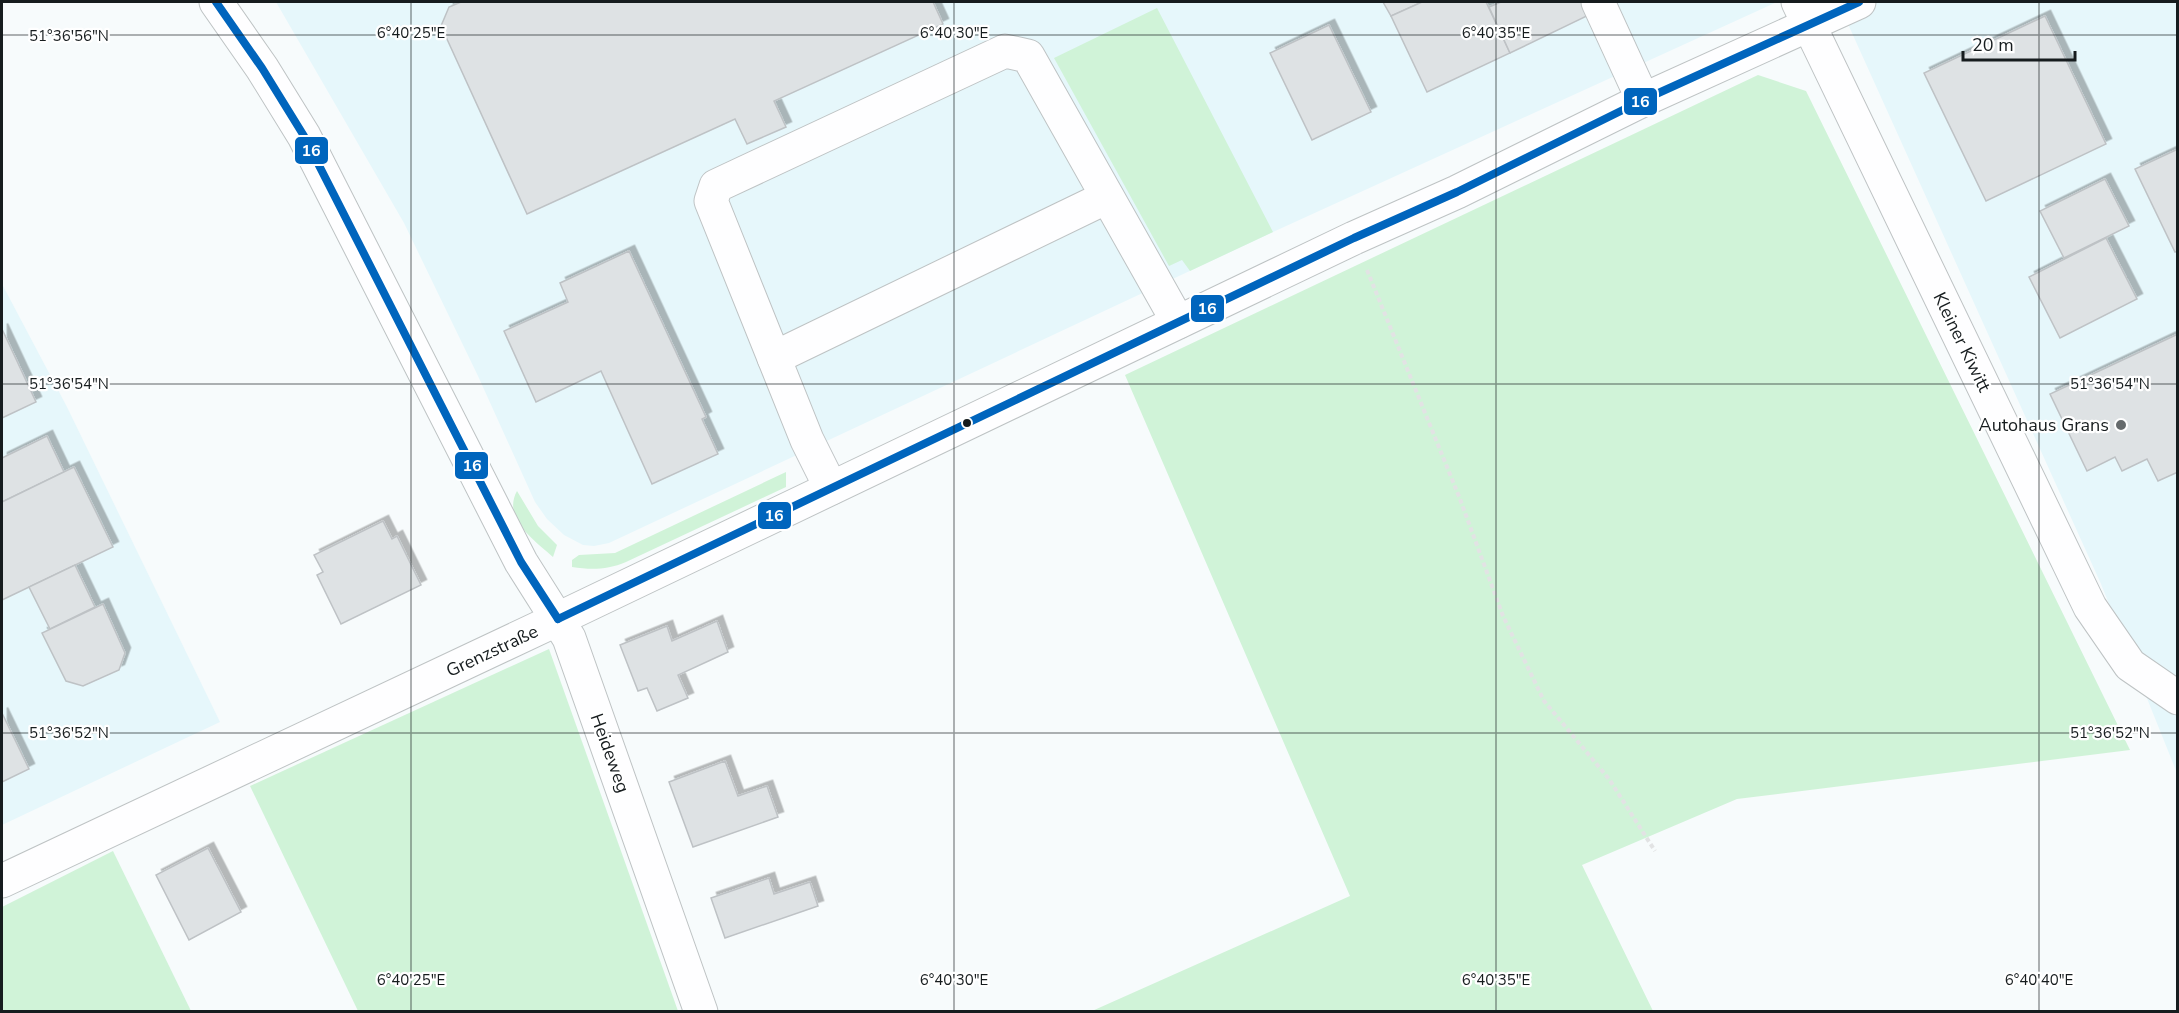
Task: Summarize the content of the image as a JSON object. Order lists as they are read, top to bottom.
{
  "streets": {
    "street": ["Kleiner Kiwitt", "Grenzstraße", "Heideweg"]
  },
  "crossings": [
    ["Kleiner Kiwitt", "Grenzstraße"],
    ["Grenzstraße", "Heideweg"]
  ],
  "places": ["Autohaus Grans"],
  "lines": ["transit line 16"],
  "scale_bar": "20 m",
  "coordinates": [
    "6°40'25\"E",
    "6°40'30\"E",
    "6°40'35\"E",
    "51°36'56\"N",
    "51°36'54\"N",
    "51°36'52\"N",
    "6°40'40\"E"
  ]
}
